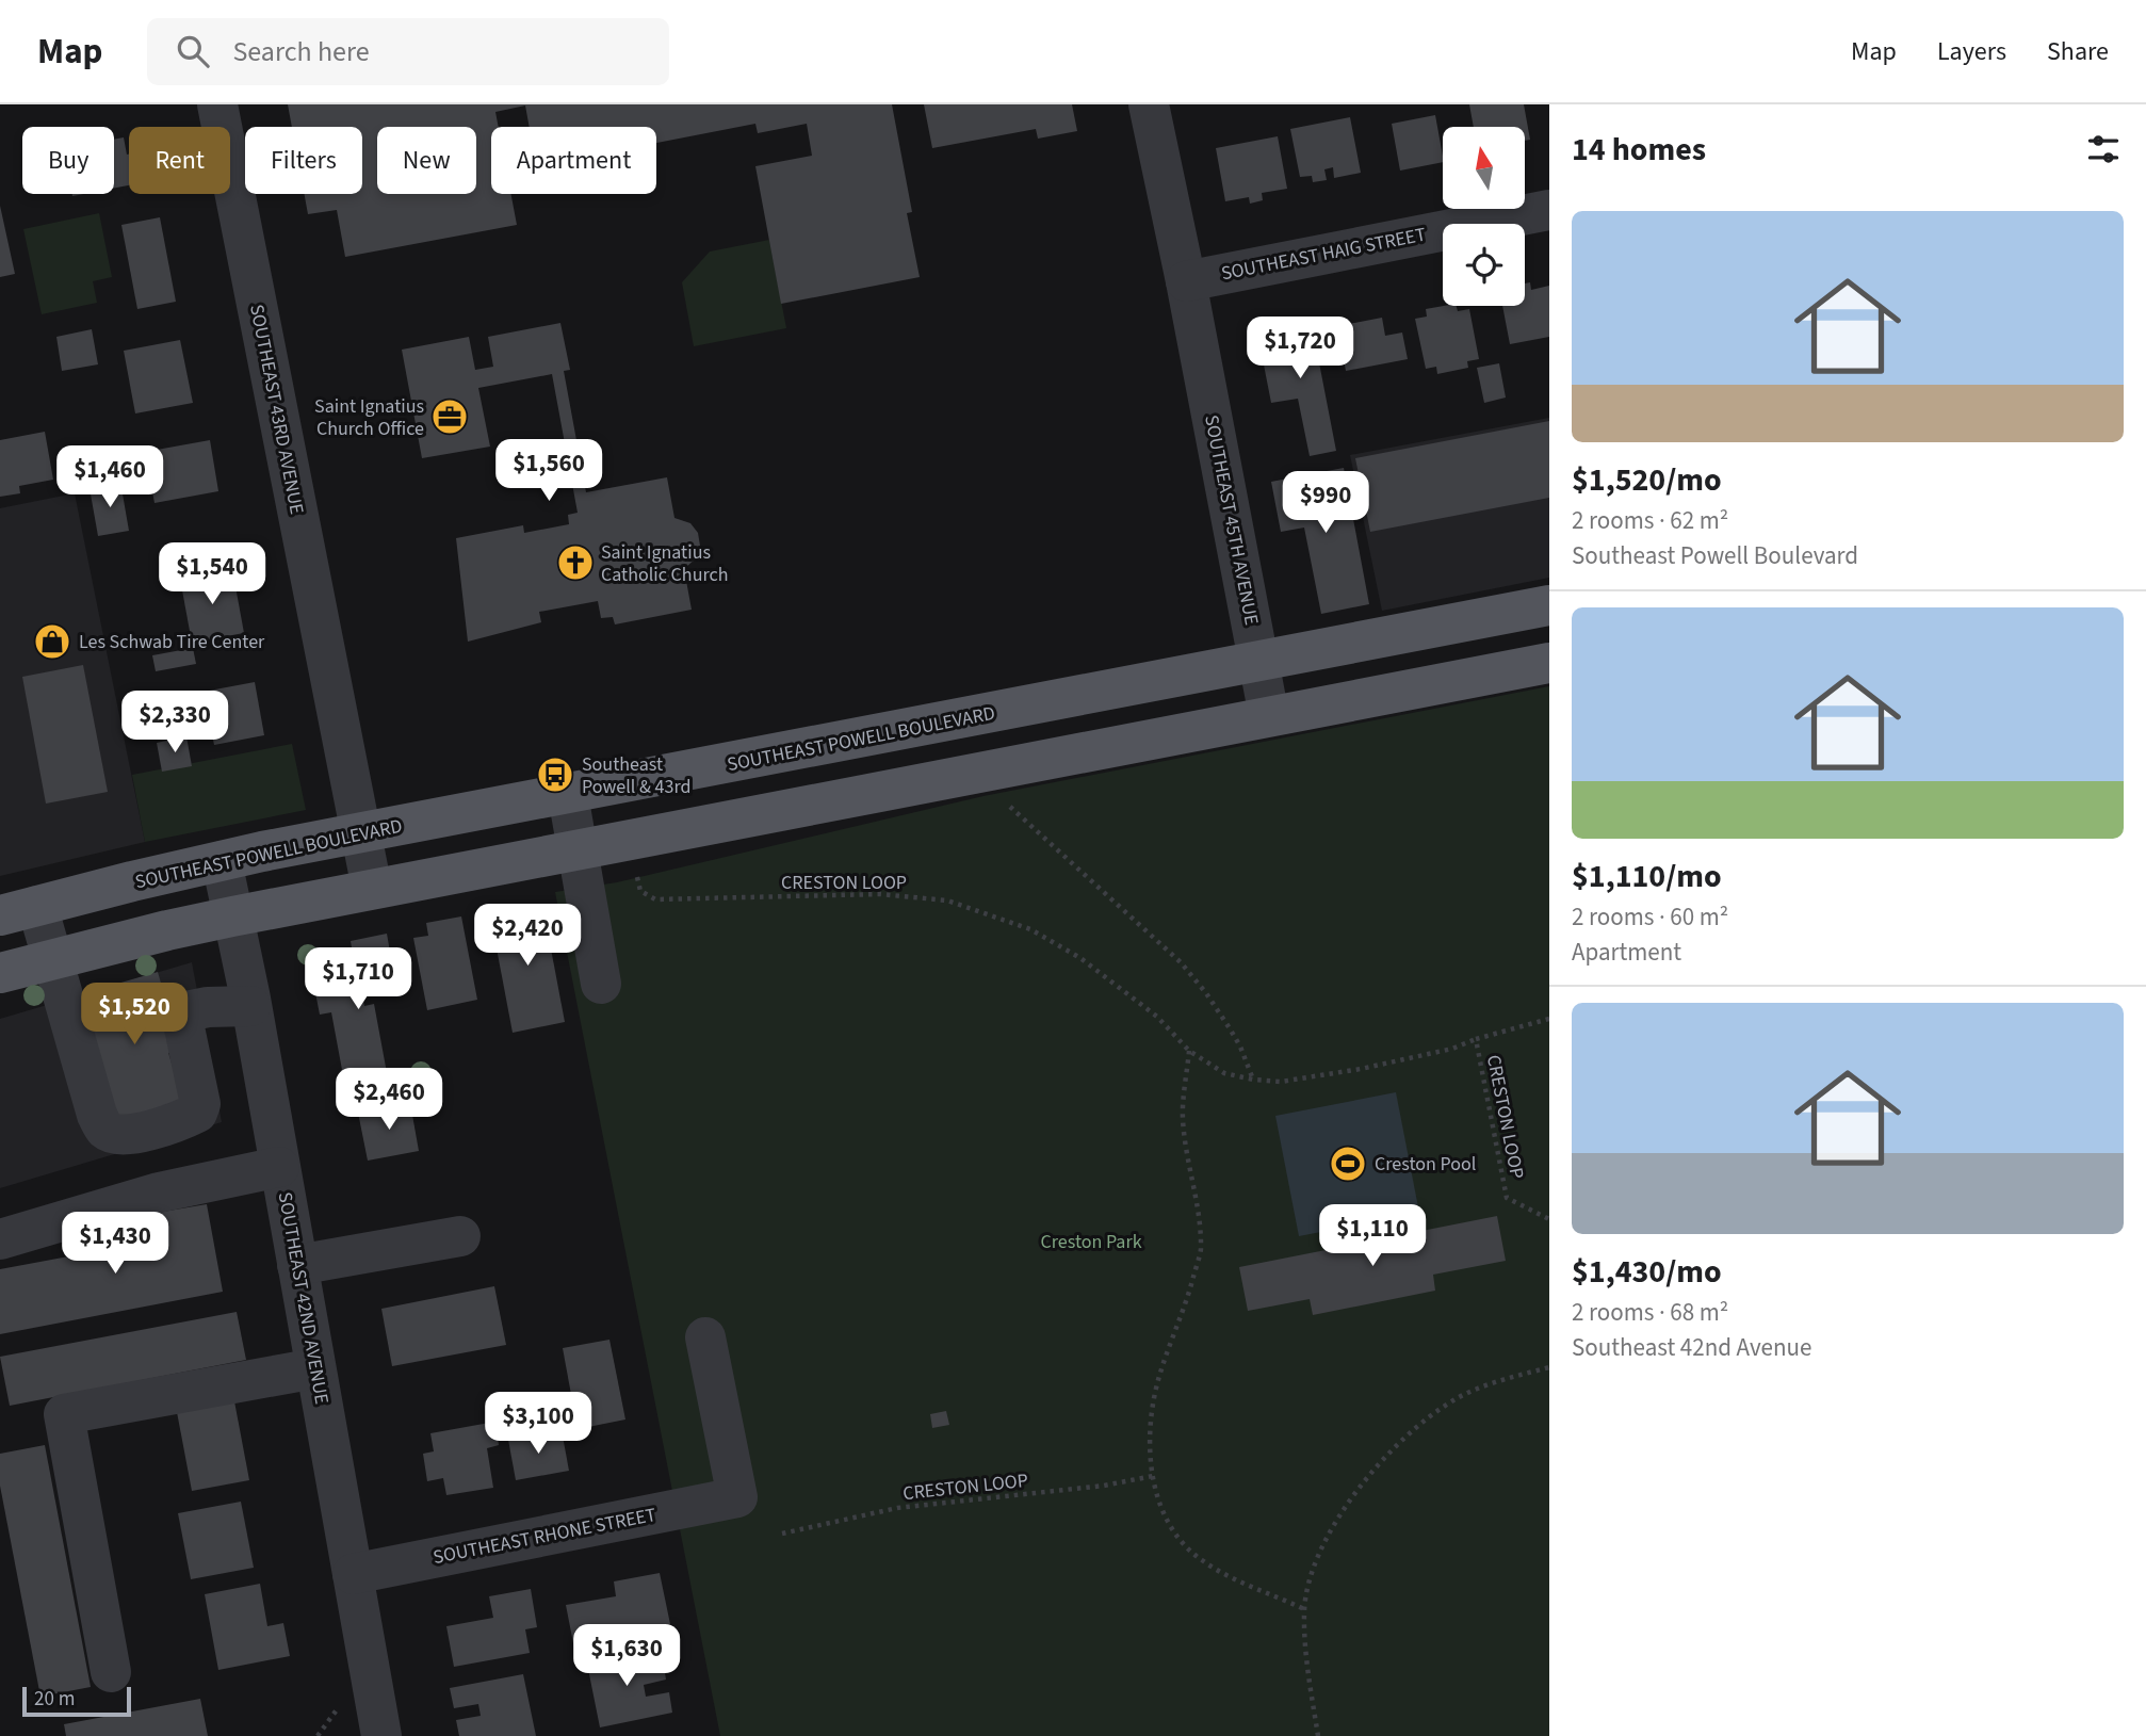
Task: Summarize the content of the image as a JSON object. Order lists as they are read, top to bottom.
{
  "streets": {
    "main road": ["SOUTHEAST POWELL BOULEVARD"],
    "street": [
      "SOUTHEAST HAIG STREET",
      "SOUTHEAST 43RD AVENUE",
      "SOUTHEAST 45TH AVENUE",
      "SOUTHEAST 42ND AVENUE",
      "SOUTHEAST RHONE STREET"
    ],
    "path": ["CRESTON LOOP"]
  },
  "crossings": [
    ["SOUTHEAST HAIG STREET", "SOUTHEAST 45TH AVENUE"],
    ["SOUTHEAST 43RD AVENUE", "SOUTHEAST POWELL BOULEVARD"],
    ["SOUTHEAST 45TH AVENUE", "SOUTHEAST POWELL BOULEVARD"],
    ["SOUTHEAST POWELL BOULEVARD", "SOUTHEAST 42ND AVENUE"],
    ["SOUTHEAST 42ND AVENUE", "SOUTHEAST RHONE STREET"]
  ],
  "parks": ["Creston Park"],
  "places": {
    "office": ["Saint Ignatius Church Office"],
    "church": ["Saint Ignatius Catholic Church"],
    "shop": ["Les Schwab Tire Center"],
    "bus stop": ["Southeast Powell & 43rd"],
    "sports": ["Creston Pool"]
  },
  "scale_bar": "20 m",
  "north": "top",
  "page": {
    "header": "Map",
    "search": "Search here",
    "nav": ["Map", "Layers", "Share"],
    "heading": "14 homes",
    "chip": [
      "Buy",
      "Rent",
      "Filters",
      "New",
      "Apartment"
    ],
    "list": [
      {
        "name": "$1,520/mo",
        "note": "2 rooms · 62 m² · Southeast Powell Boulevard"
      },
      {
        "name": "$1,110/mo",
        "note": "2 rooms · 60 m² · Apartment"
      },
      {
        "name": "$1,430/mo",
        "note": "2 rooms · 68 m² · Southeast 42nd Avenue"
      }
    ],
    "price": [
      "$1,720",
      "$1,560",
      "$1,460",
      "$990",
      "$1,540",
      "$2,330",
      "$2,420",
      "$1,710",
      "$1,520",
      "$2,460",
      "$1,110",
      "$1,430",
      "$3,100",
      "$1,630"
    ],
    "scale": "20 m"
  }
}
